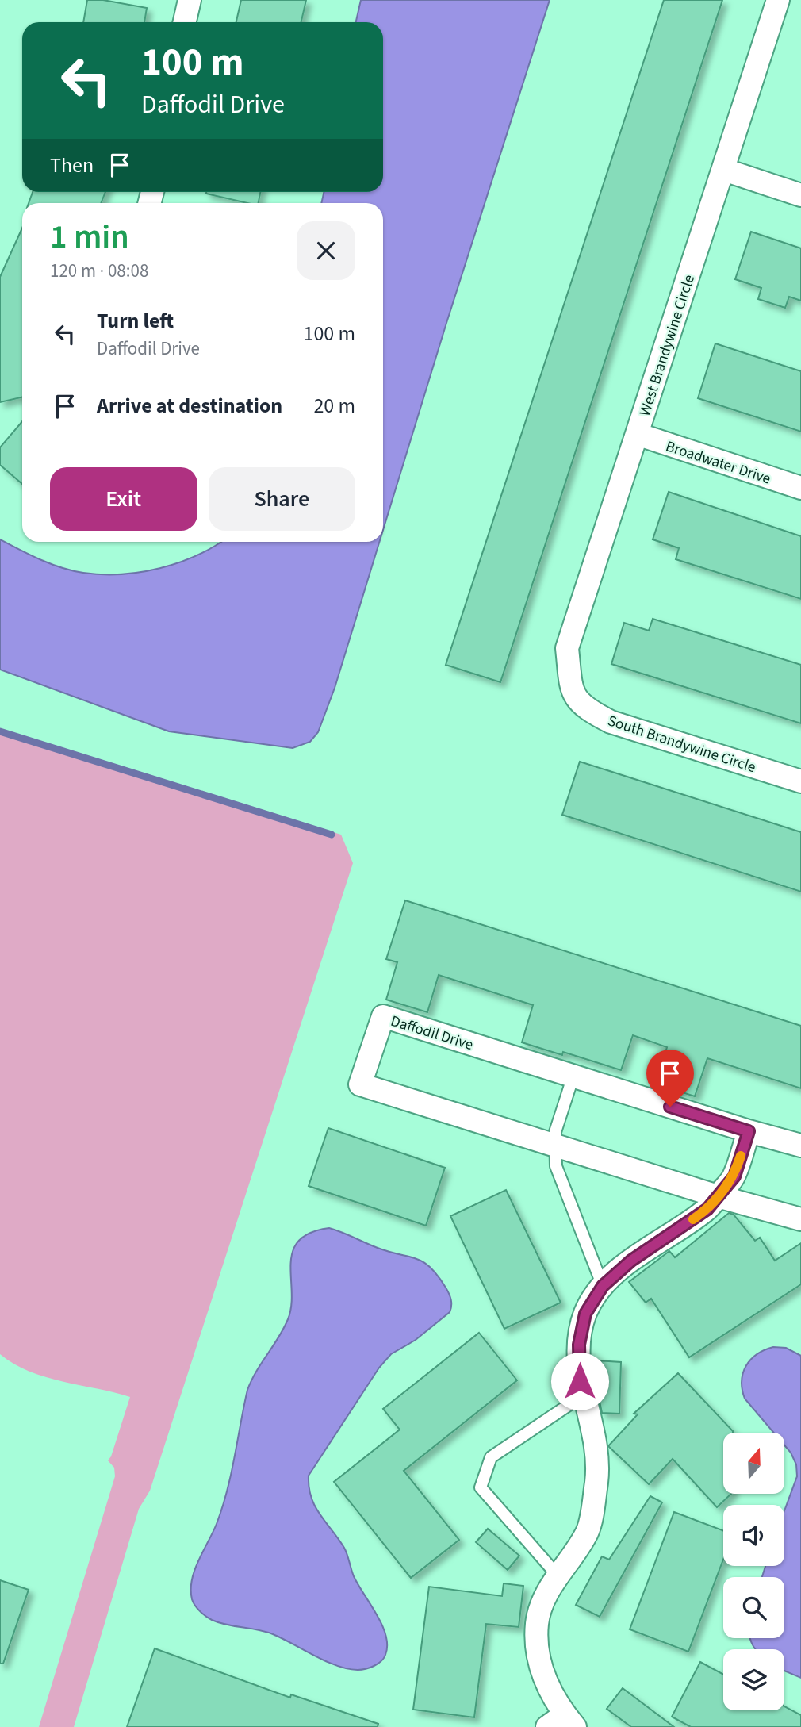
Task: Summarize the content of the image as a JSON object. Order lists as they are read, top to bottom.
{
  "streets": {
    "street": [
      "West Brandywine Circle",
      "Broadwater Drive",
      "South Brandywine Circle",
      "Daffodil Drive"
    ]
  },
  "crossings": [
    ["West Brandywine Circle", "Broadwater Drive"],
    ["West Brandywine Circle", "South Brandywine Circle"]
  ],
  "north": "top",
  "page": {
    "turn": ["100 m", "Daffodil Drive"],
    "then": "Then",
    "heading": ["1 min", "120 m · 08:08"],
    "list": [
      {
        "name": "Turn left",
        "note": "Daffodil Drive",
        "value": "100 m"
      },
      {
        "name": "Arrive at destination",
        "value": "20 m"
      }
    ],
    "buttons": ["Exit", "Share"]
  }
}
